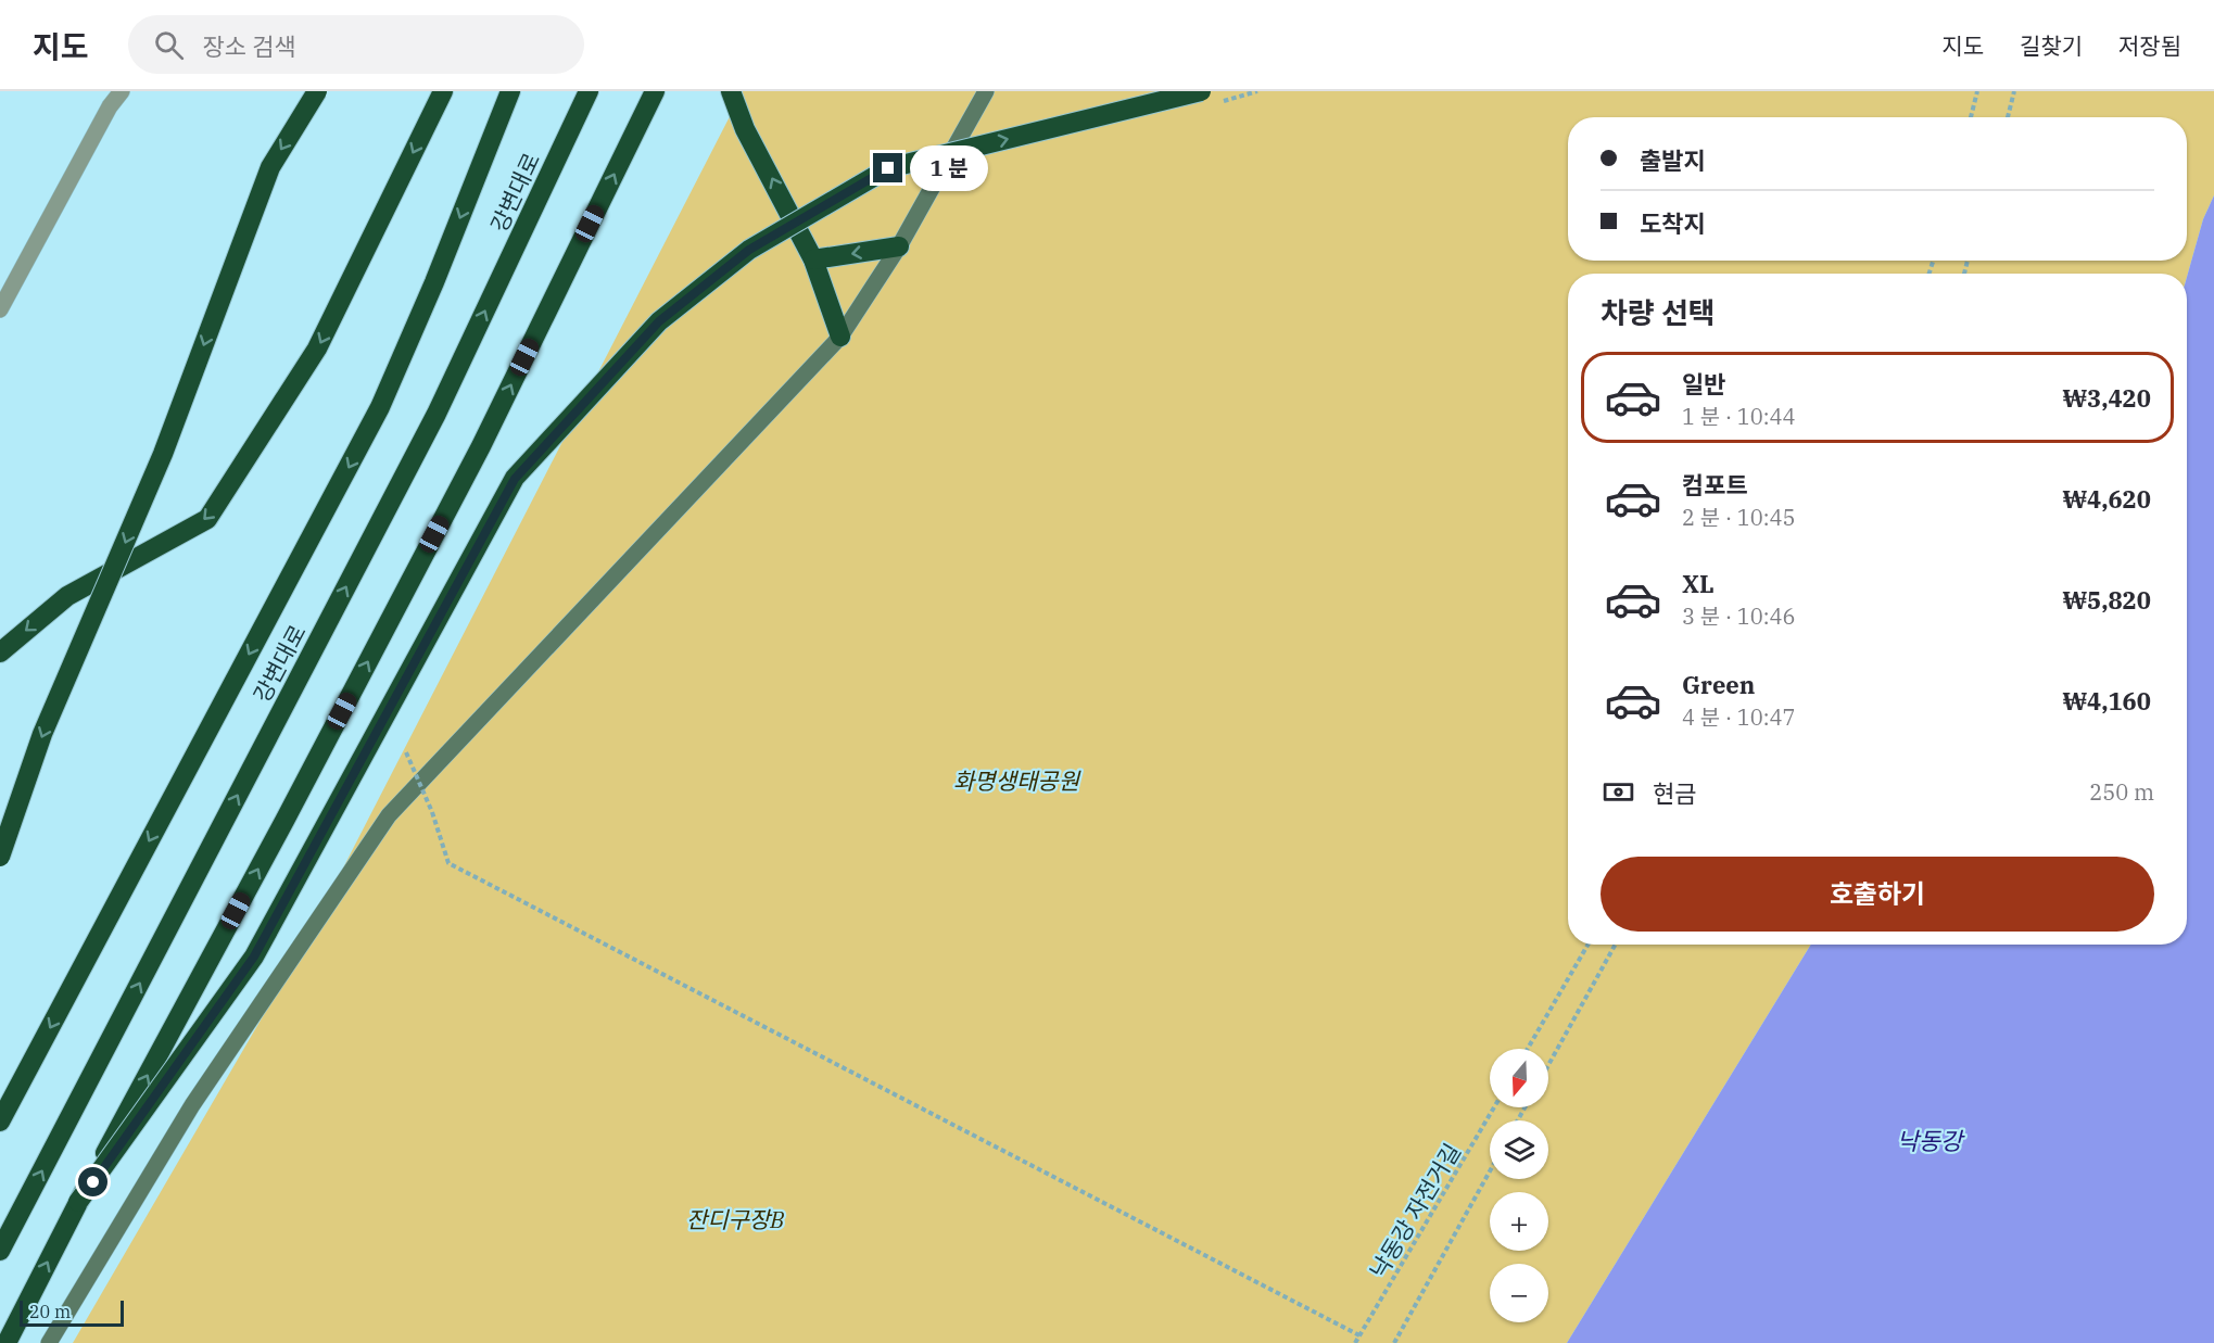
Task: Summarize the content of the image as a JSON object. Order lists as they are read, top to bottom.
{
  "streets": {
    "highway": ["강변대로"],
    "path": ["낙동강 자전거길"]
  },
  "water": ["낙동강"],
  "parks": ["화명생태공원", "잔디구장B"],
  "scale_bar": "20 m",
  "north": "bottom",
  "page": {
    "header": "지도",
    "search": "장소 검색",
    "nav": ["지도", "길찾기", "저장됨"],
    "banner": ["출발지", "도착지"],
    "bubble": "1 분",
    "heading": "차량 선택",
    "list": [
      {
        "name": "일반",
        "note": "1 분 · 10:44",
        "value": "₩3,420"
      },
      {
        "name": "컴포트",
        "note": "2 분 · 10:45",
        "value": "₩4,620"
      },
      {
        "name": "XL",
        "note": "3 분 · 10:46",
        "value": "₩5,820"
      },
      {
        "name": "Green",
        "note": "4 분 · 10:47",
        "value": "₩4,160"
      }
    ],
    "pay": ["현금", "250 m"],
    "buttons": "호출하기",
    "map_buttons": ["+", "−"],
    "scale": "20 m"
  }
}
